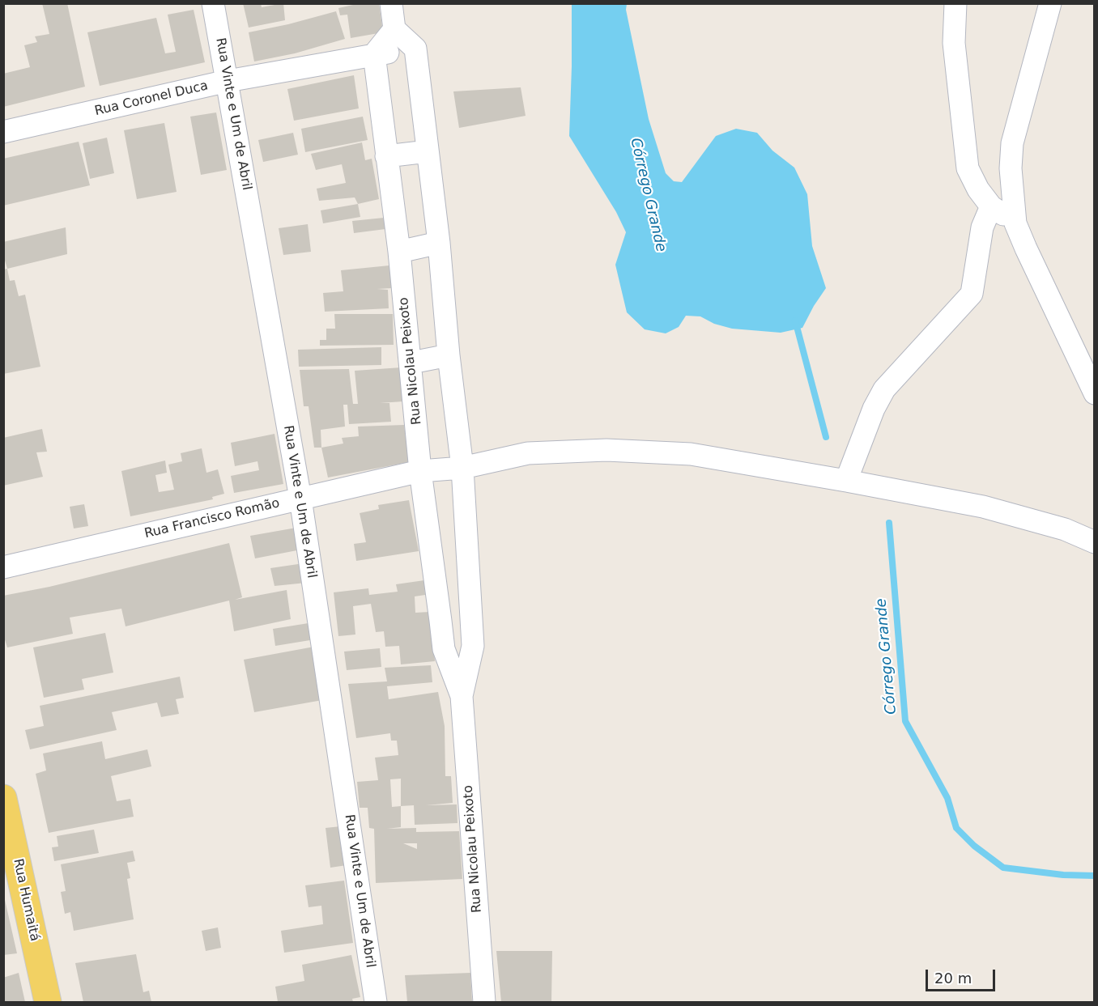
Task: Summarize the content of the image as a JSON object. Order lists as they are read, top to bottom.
{
  "streets": {
    "main road": ["Rua Humaitá"],
    "street": [
      "Rua Coronel Duca",
      "Rua Vinte e Um de Abril",
      "Rua Nicolau Peixoto",
      "Rua Francisco Romão"
    ]
  },
  "crossings": [
    ["Rua Coronel Duca", "Rua Vinte e Um de Abril"],
    ["Rua Coronel Duca", "Rua Nicolau Peixoto"],
    ["Rua Vinte e Um de Abril", "Rua Francisco Romão"],
    ["Rua Nicolau Peixoto", "Rua Francisco Romão"]
  ],
  "water": ["Córrego Grande"],
  "scale_bar": "20 m"
}
